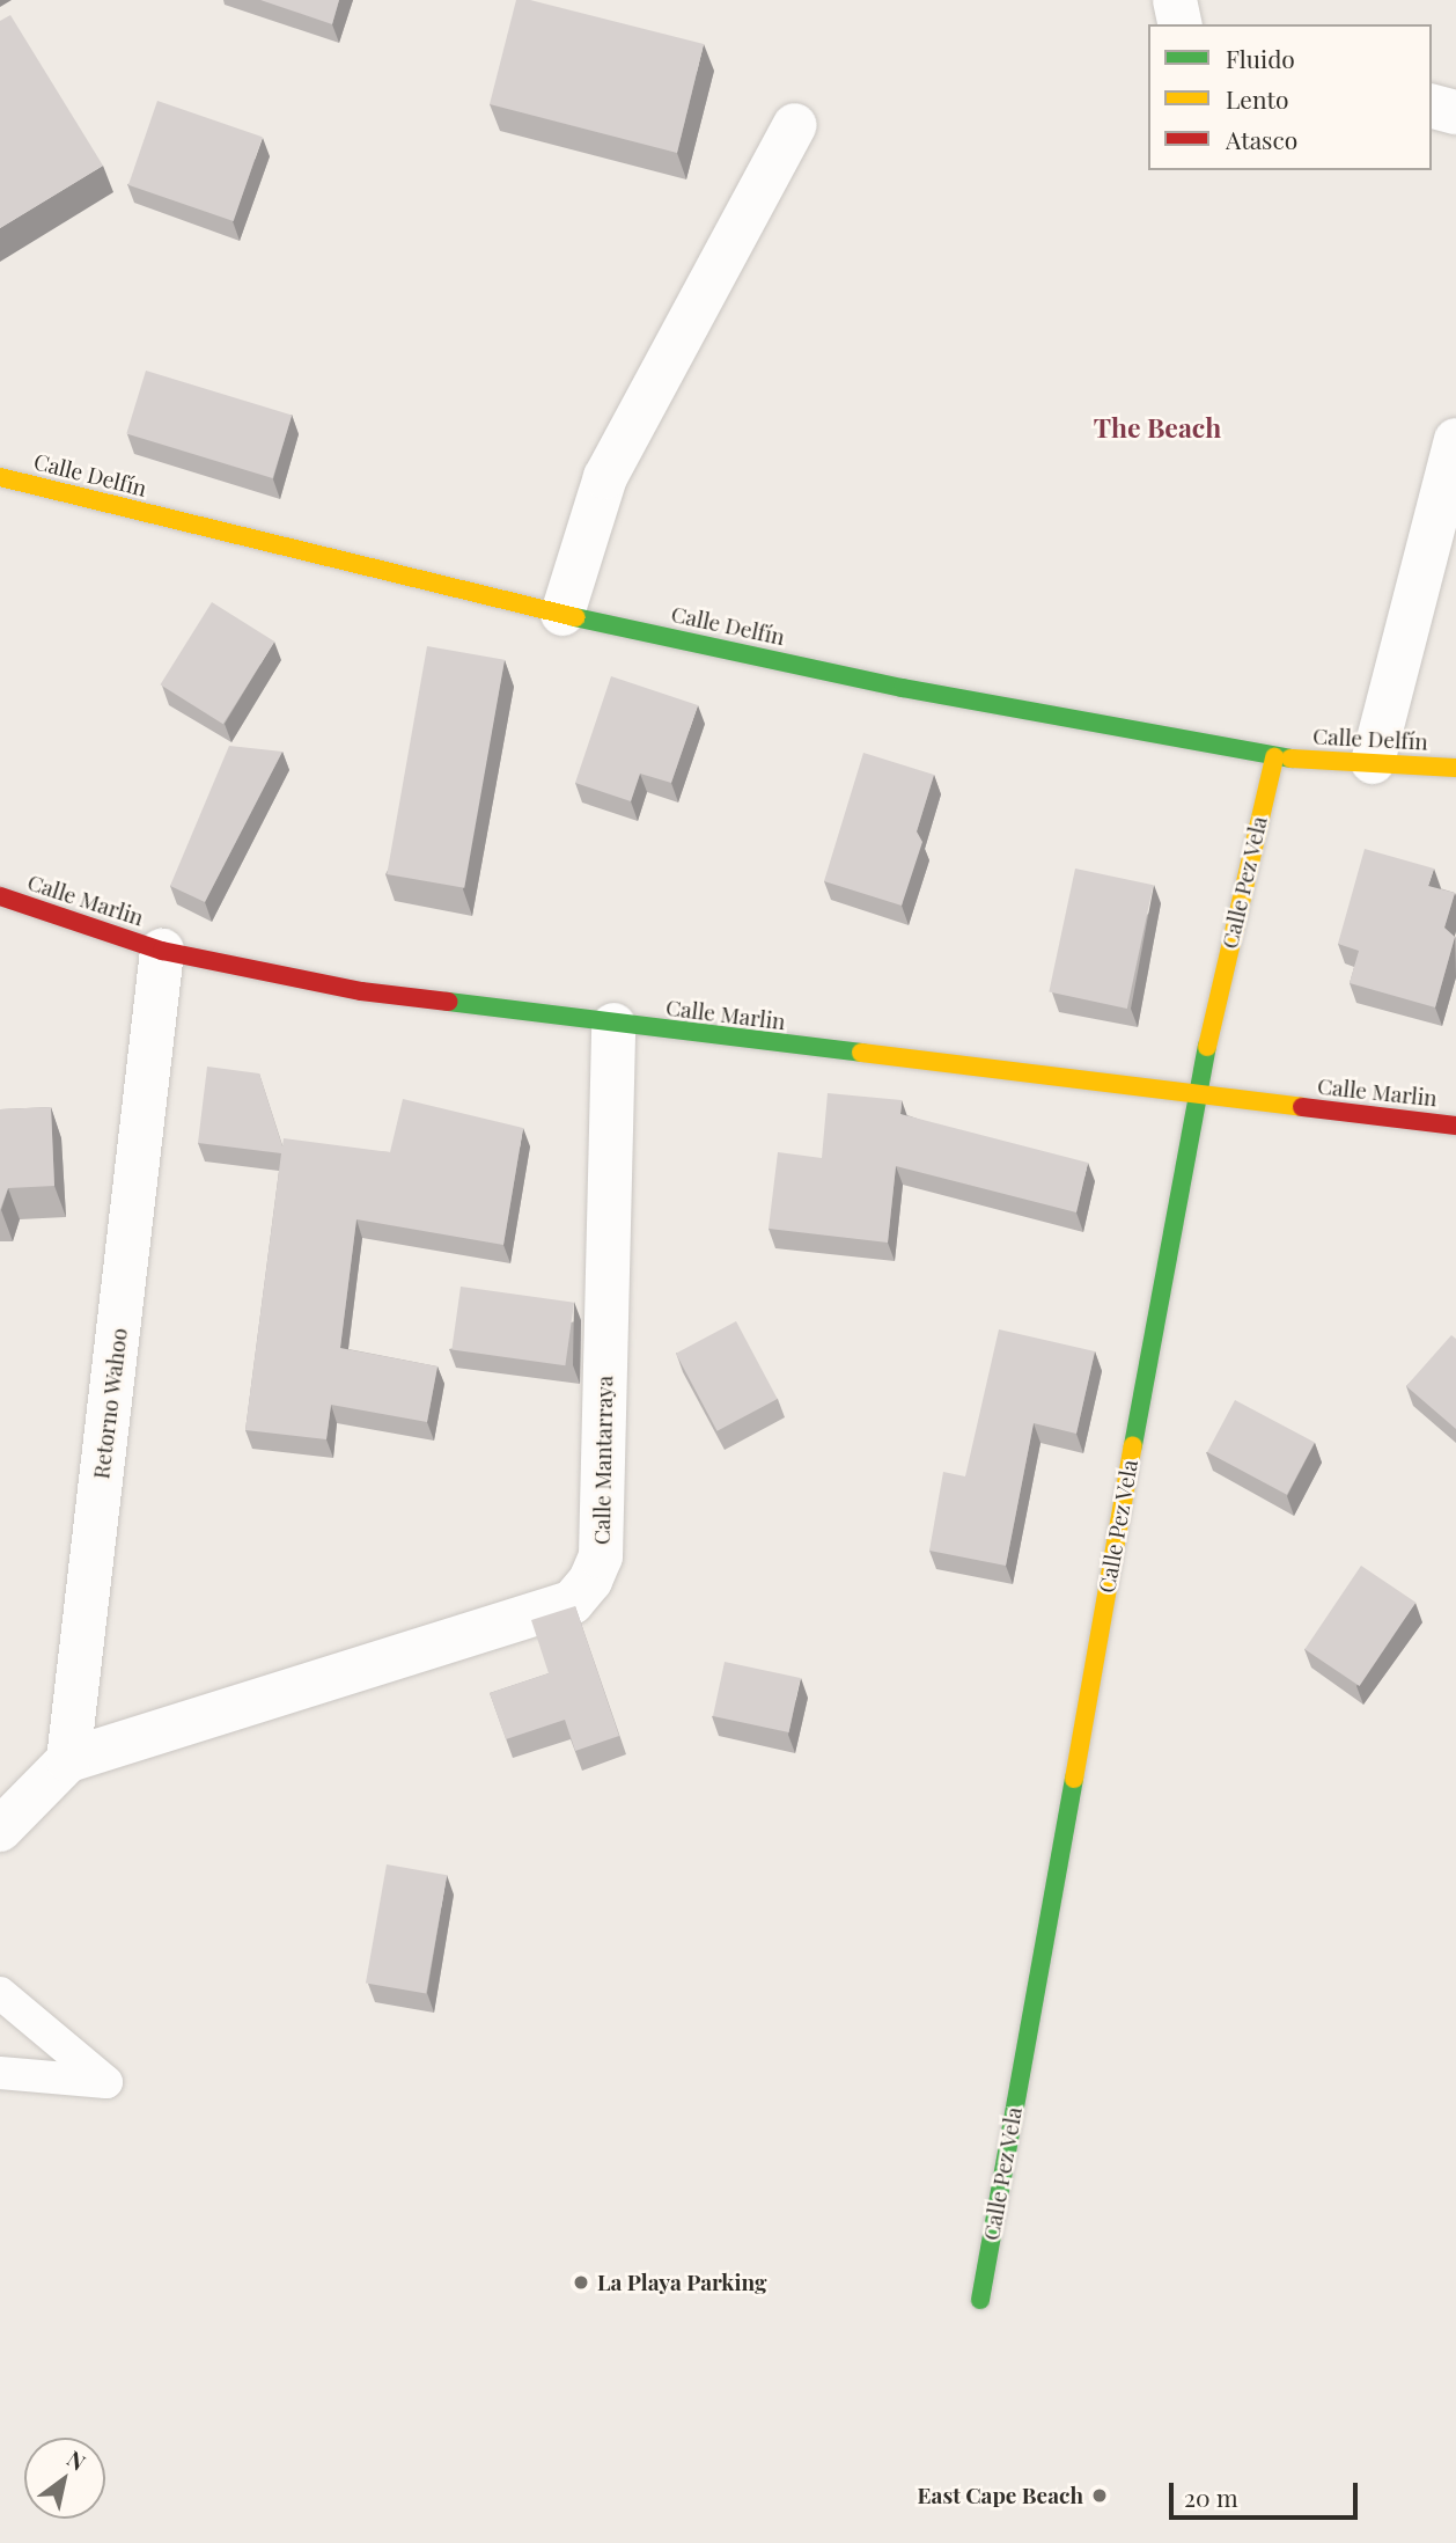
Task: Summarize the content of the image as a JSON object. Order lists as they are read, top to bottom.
{
  "streets": {
    "street": [
      "Calle Delfín",
      "Calle Pez Vela",
      "Calle Marlin",
      "Retorno Wahoo",
      "Calle Mantarraya"
    ]
  },
  "crossings": [
    ["Calle Delfín", "Calle Pez Vela"],
    ["Calle Pez Vela", "Calle Marlin"],
    ["Calle Marlin", "Retorno Wahoo"],
    ["Calle Marlin", "Calle Mantarraya"],
    ["Retorno Wahoo", "Calle Mantarraya"]
  ],
  "districts": ["The Beach"],
  "places": ["La Playa Parking", "East Cape Beach"],
  "legend": ["Fluido", "Lento", "Atasco"],
  "scale_bar": "20 m",
  "north": "top right"
}
